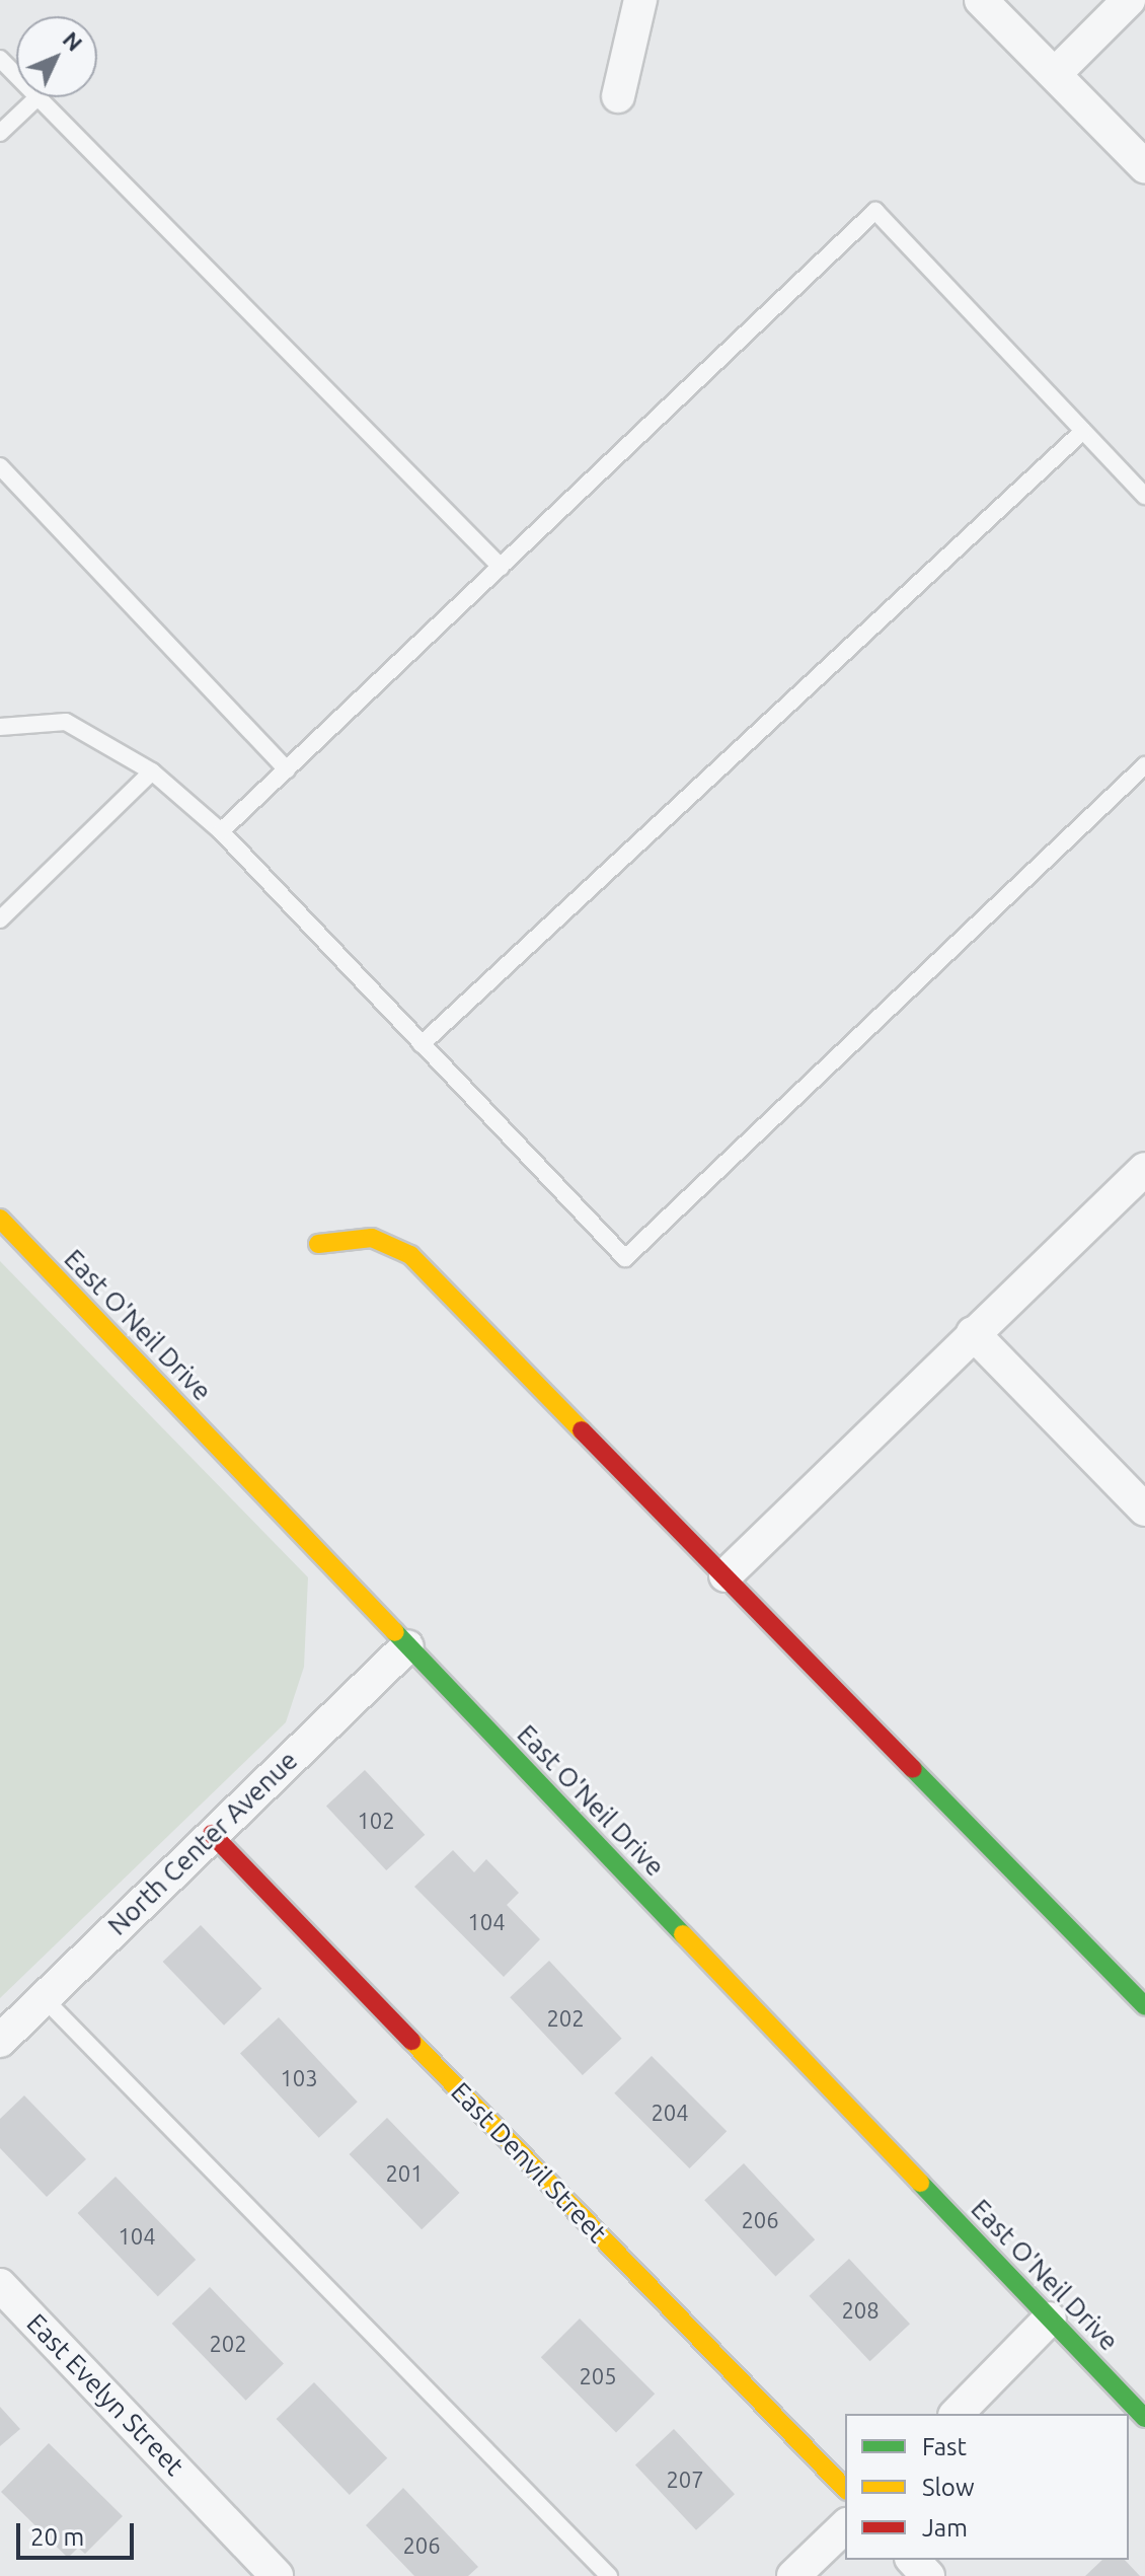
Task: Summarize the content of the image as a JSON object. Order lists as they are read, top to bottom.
{
  "streets": {
    "street": [
      "East O'Neil Drive",
      "North Center Avenue",
      "East Denvil Street",
      "East Evelyn Street"
    ]
  },
  "crossings": [
    ["East O'Neil Drive", "North Center Avenue"],
    ["North Center Avenue", "East Denvil Street"]
  ],
  "house_numbers": [
    "102",
    "104",
    "202",
    "103",
    "204",
    "201",
    "206",
    "104",
    "208",
    "202",
    "205",
    "207",
    "206"
  ],
  "legend": ["Fast", "Slow", "Jam"],
  "scale_bar": "20 m",
  "north": "top right"
}
